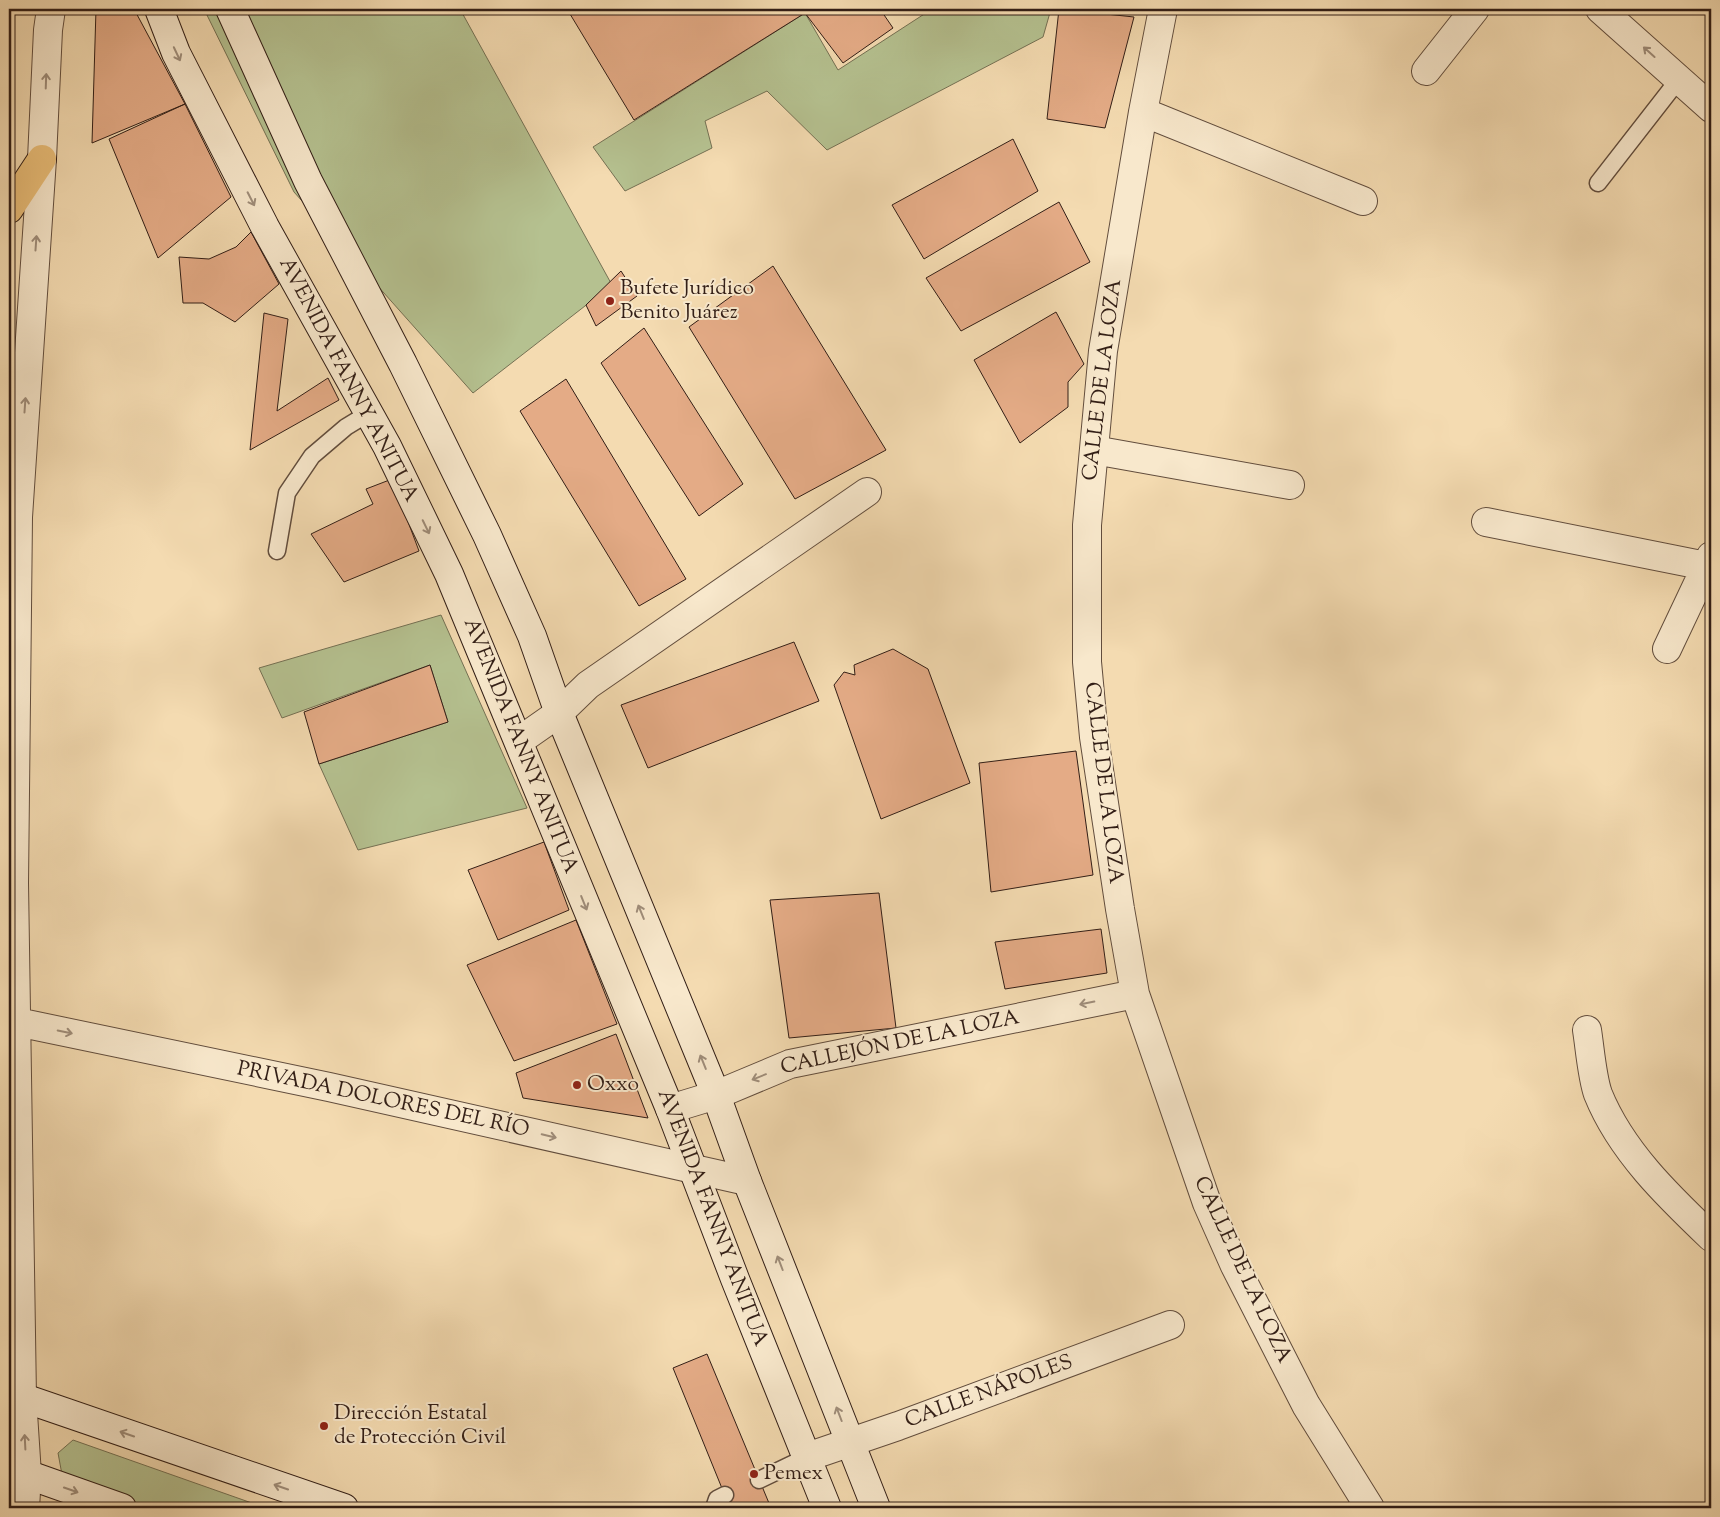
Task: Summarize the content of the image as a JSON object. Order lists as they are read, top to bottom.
{
  "streets": {
    "street": [
      "AVENIDA FANNY ANITUA",
      "CALLE DE LA LOZA",
      "CALLEJÓN DE LA LOZA",
      "PRIVADA DOLORES DEL RÍO",
      "CALLE NÁPOLES"
    ]
  },
  "crossings": [
    ["AVENIDA FANNY ANITUA", "CALLEJÓN DE LA LOZA"],
    ["AVENIDA FANNY ANITUA", "PRIVADA DOLORES DEL RÍO"],
    ["AVENIDA FANNY ANITUA", "CALLE NÁPOLES"],
    ["CALLE DE LA LOZA", "CALLEJÓN DE LA LOZA"]
  ],
  "one_way": ["CALLEJÓN DE LA LOZA", "PRIVADA DOLORES DEL RÍO"],
  "places": [
    "Bufete Jurídico Benito Juárez",
    "Oxxo",
    "Dirección Estatal de Protección Civil",
    "Pemex"
  ]
}
